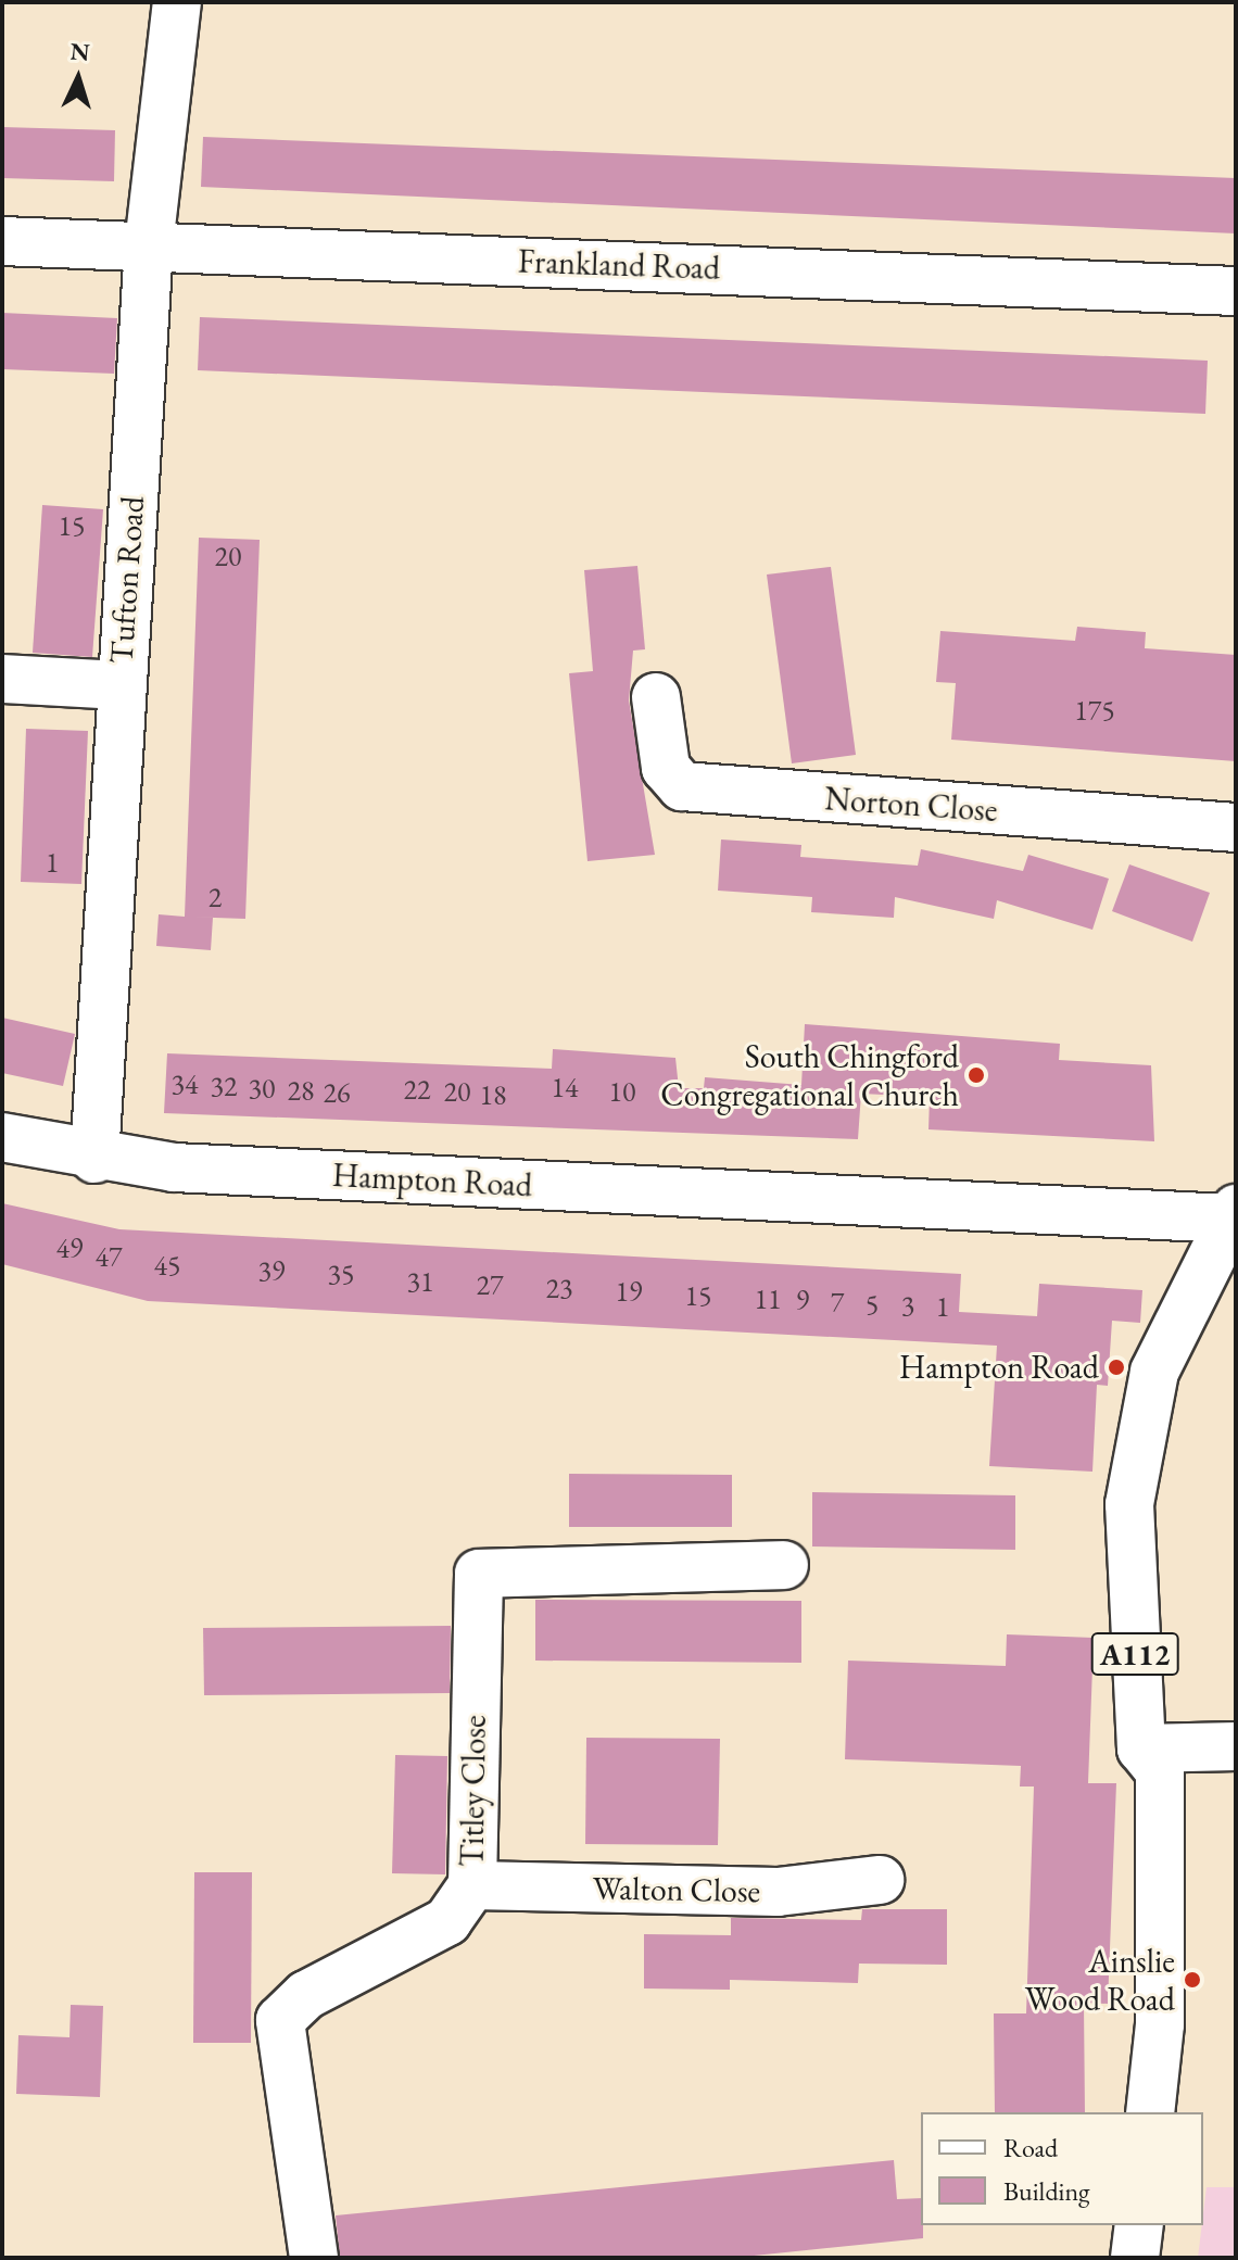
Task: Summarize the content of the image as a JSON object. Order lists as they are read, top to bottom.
{
  "streets": {
    "street": [
      "Frankland Road",
      "Tufton Road",
      "Norton Close",
      "Hampton Road",
      "A112",
      "Titley Close",
      "Walton Close"
    ]
  },
  "crossings": [
    ["Frankland Road", "Tufton Road"],
    ["Tufton Road", "Hampton Road"],
    ["Hampton Road", "A112"],
    ["Titley Close", "Walton Close"]
  ],
  "places": ["South Chingford Congregational Church", "Hampton Road", "Ainslie Wood Road"],
  "house_numbers": [
    "15",
    "20",
    "175",
    "1",
    "2",
    "34",
    "32",
    "14",
    "30",
    "22",
    "28",
    "20",
    "10",
    "26",
    "18",
    "49",
    "47",
    "45",
    "39",
    "35",
    "31",
    "27",
    "23",
    "19",
    "15",
    "11",
    "9",
    "7",
    "5",
    "3",
    "1"
  ],
  "legend": ["Road", "Building"],
  "north": "top"
}
